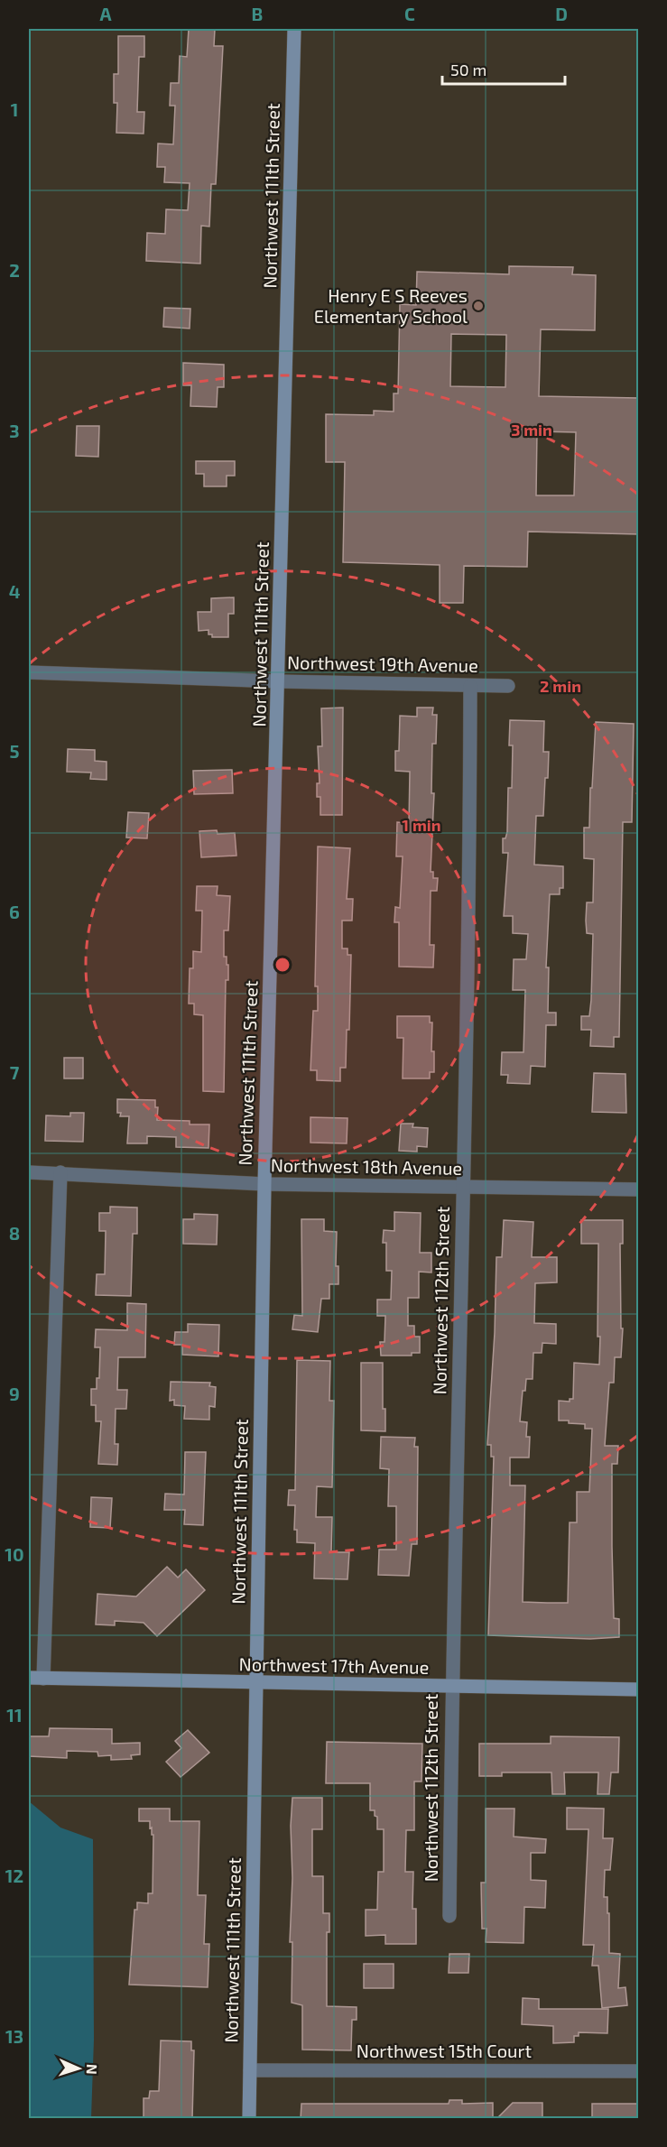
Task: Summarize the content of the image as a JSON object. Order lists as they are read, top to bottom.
{
  "streets": {
    "street": [
      "Northwest 111th Street",
      "Northwest 19th Avenue",
      "Northwest 18th Avenue",
      "Northwest 112th Street",
      "Northwest 17th Avenue",
      "Northwest 15th Court"
    ]
  },
  "crossings": [
    ["Northwest 111th Street", "Northwest 19th Avenue"],
    ["Northwest 111th Street", "Northwest 18th Avenue"],
    ["Northwest 111th Street", "Northwest 17th Avenue"],
    ["Northwest 111th Street", "Northwest 15th Court"],
    ["Northwest 19th Avenue", "Northwest 112th Street"],
    ["Northwest 18th Avenue", "Northwest 112th Street"],
    ["Northwest 112th Street", "Northwest 17th Avenue"]
  ],
  "places": ["Henry E S Reeves Elementary School"],
  "scale_bar": "50 m",
  "north": "right",
  "grid": {
    "columns": [
      "A",
      "B",
      "C",
      "D"
    ],
    "rows": [
      "1",
      "2",
      "3",
      "4",
      "5",
      "6",
      "7",
      "8",
      "9",
      "10",
      "11",
      "12",
      "13"
    ]
  },
  "rings": ["3 min", "2 min", "1 min"]
}
